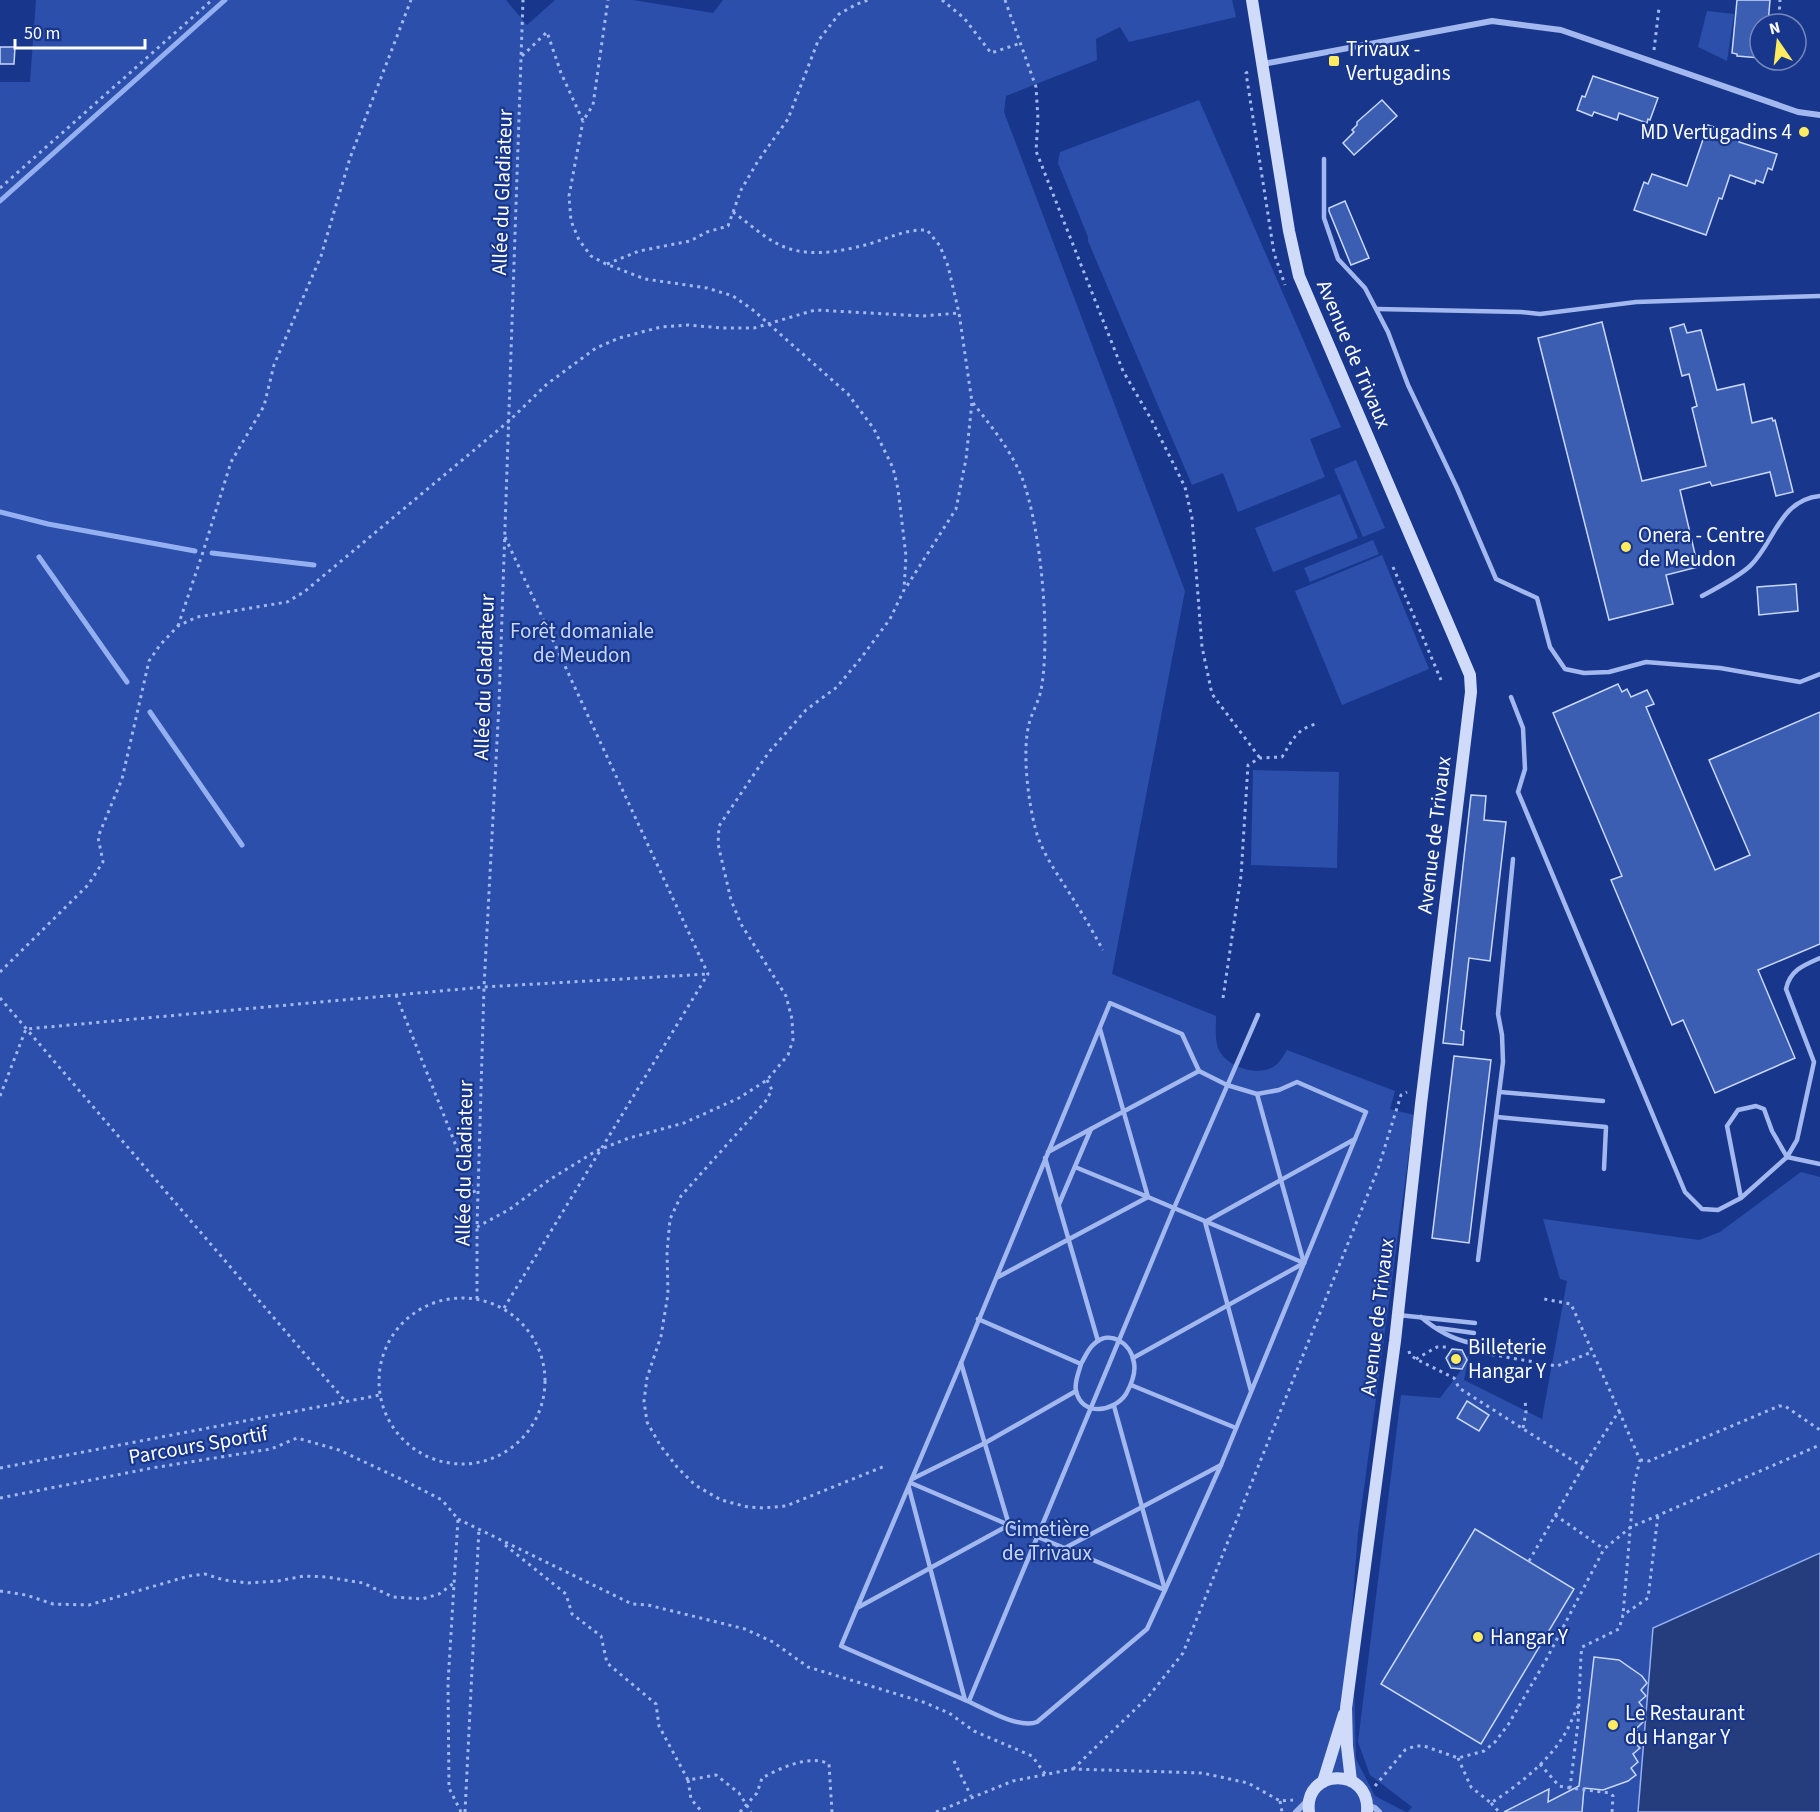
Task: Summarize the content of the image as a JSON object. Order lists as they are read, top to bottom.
{
  "streets": {
    "main road": ["Avenue de Trivaux"],
    "path": ["Allée du Gladiateur", "Parcours Sportif"]
  },
  "parks": ["Forêt domaniale de Meudon", "Cimetière de Trivaux"],
  "places": {
    "transit": ["Trivaux - Vertugadins"],
    "other": [
      "MD Vertugadins 4",
      "Onera - Centre de Meudon",
      "Billeterie Hangar Y",
      "Hangar Y",
      "Le Restaurant du Hangar Y"
    ]
  },
  "scale_bar": "50 m",
  "north": "top"
}
